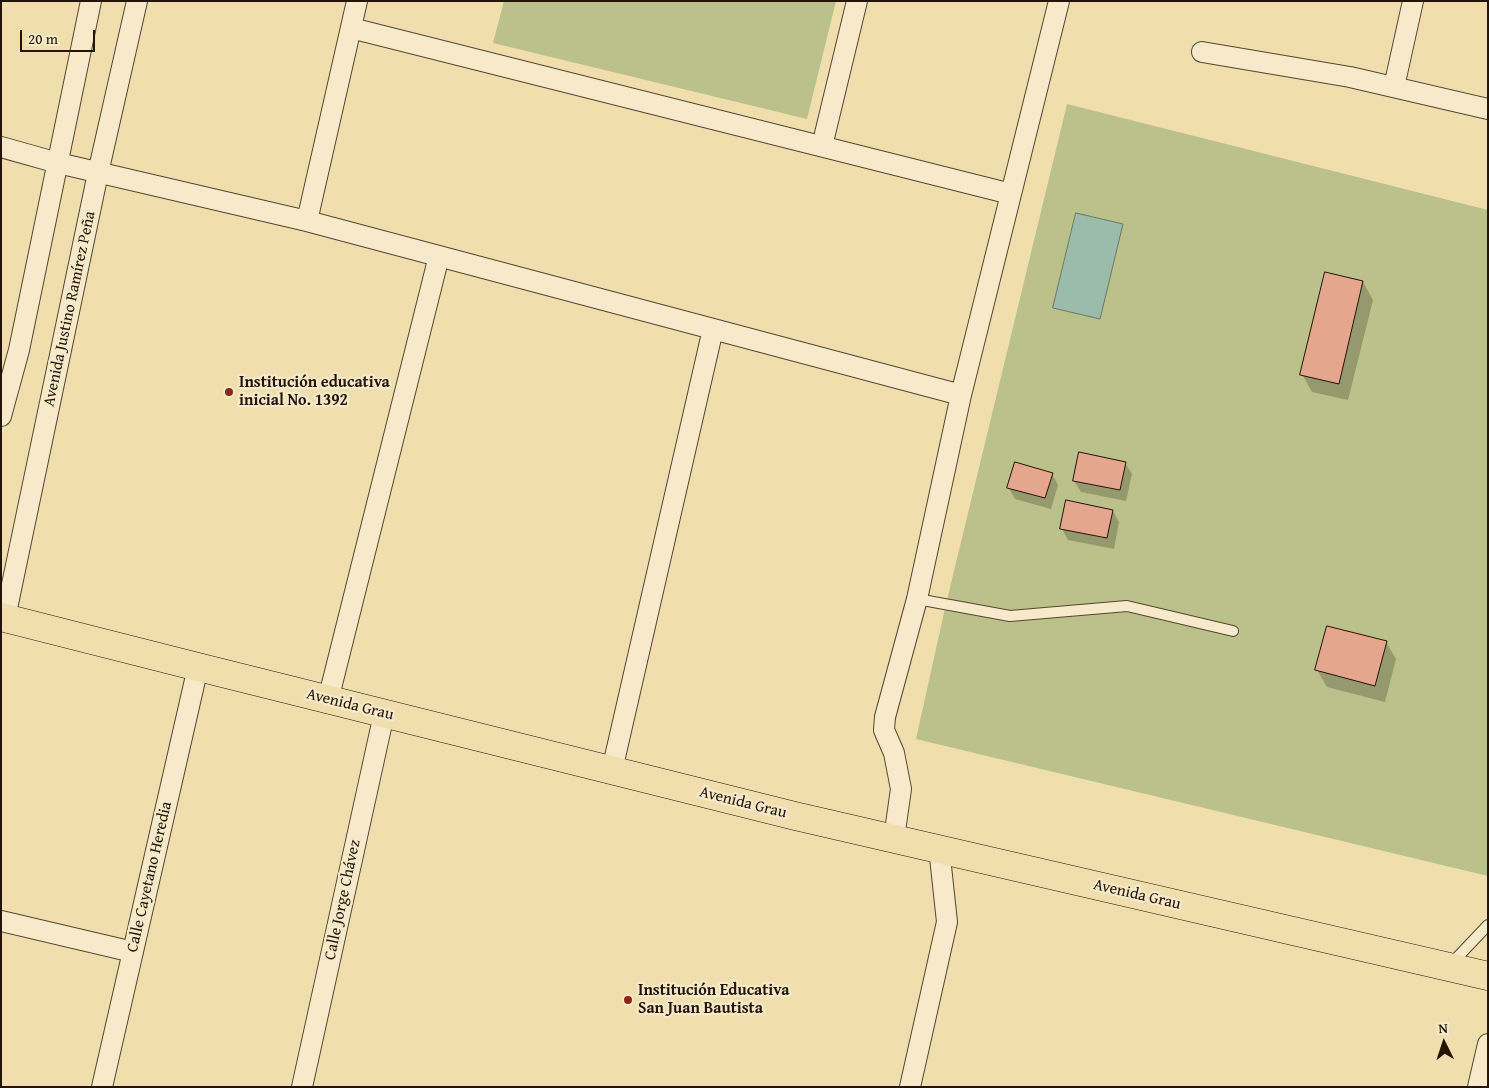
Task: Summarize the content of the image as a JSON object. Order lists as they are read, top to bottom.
{
  "streets": {
    "main road": ["Avenida Grau"],
    "street": ["Avenida Justino Ramírez Peña", "Calle Cayetano Heredia", "Calle Jorge Chávez"]
  },
  "crossings": [
    ["Avenida Justino Ramírez Peña", "Avenida Grau"],
    ["Avenida Grau", "Calle Cayetano Heredia"],
    ["Avenida Grau", "Calle Jorge Chávez"]
  ],
  "places": ["Institución educativa inicial No. 1392", "Institución Educativa San Juan Bautista"],
  "scale_bar": "20 m",
  "north": "top"
}
